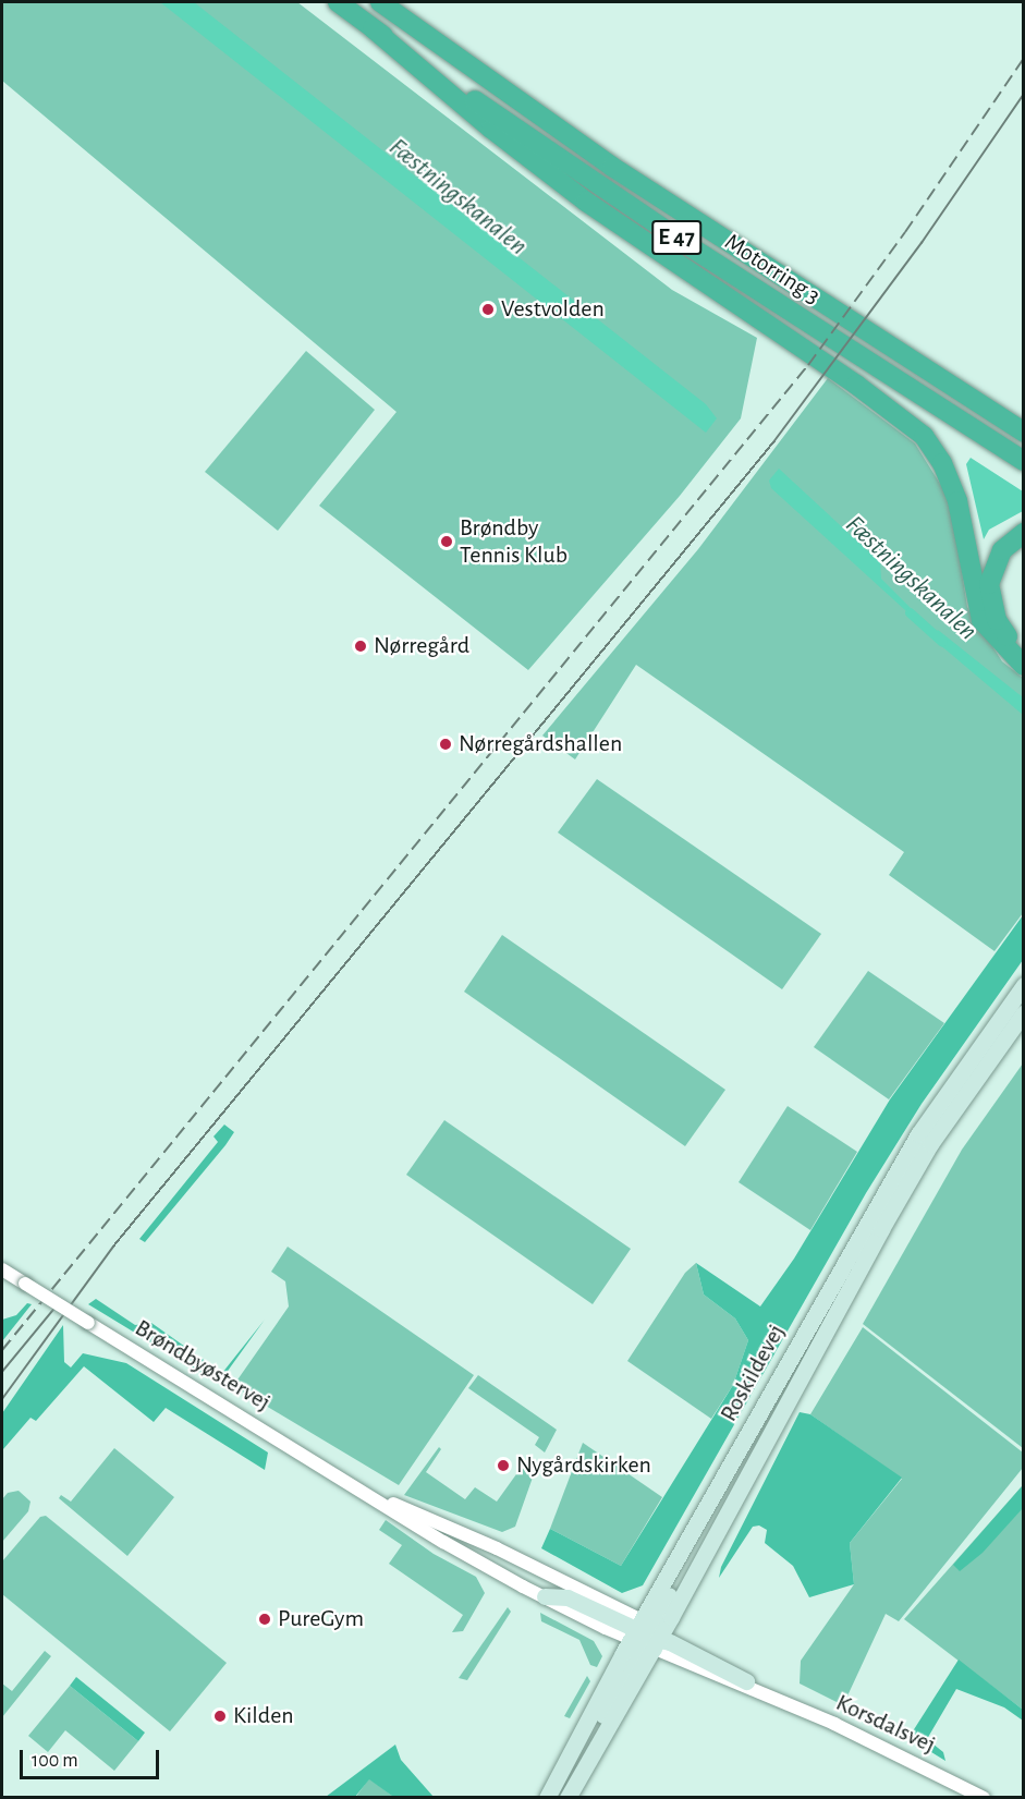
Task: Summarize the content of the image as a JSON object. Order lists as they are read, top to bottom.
{
  "streets": {
    "highway": ["E 47", "Motorring 3"],
    "main road": ["Roskildevej"],
    "street": ["Brøndbyøstervej", "Korsdalsvej"]
  },
  "crossings": [
    ["Brøndbyøstervej", "Roskildevej"],
    ["Brøndbyøstervej", "Korsdalsvej"],
    ["Roskildevej", "Korsdalsvej"]
  ],
  "water": ["Fæstningskanalen"],
  "places": [
    "Vestvolden",
    "Brøndby Tennis Klub",
    "Nørregård",
    "Nørregårdshallen",
    "Nygårdskirken",
    "PureGym",
    "Kilden"
  ],
  "scale_bar": "100 m"
}
